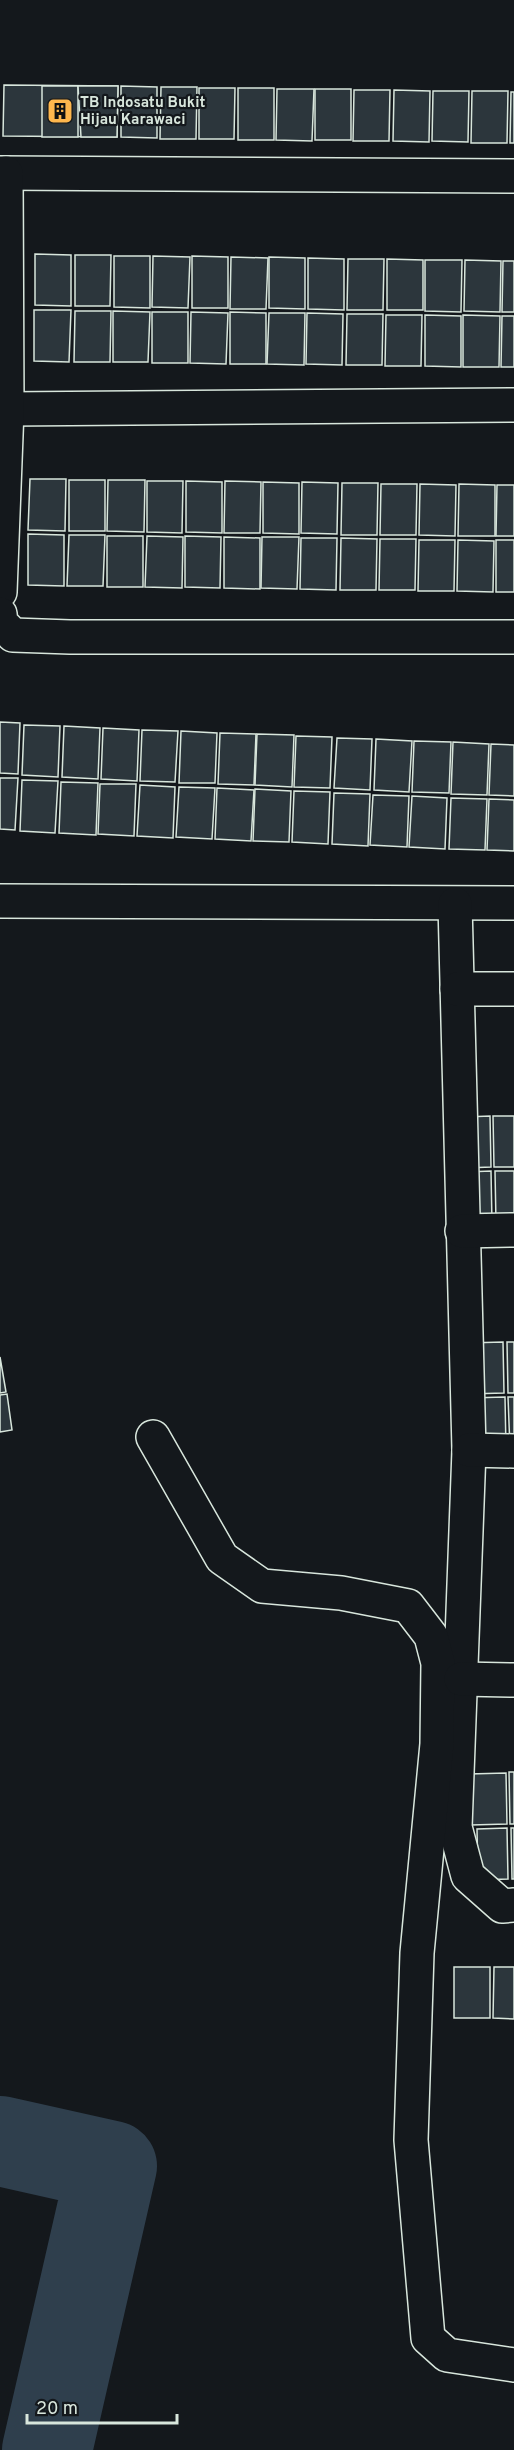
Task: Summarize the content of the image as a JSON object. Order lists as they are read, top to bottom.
{
  "places": {
    "building": ["TB Indosatu Bukit Hijau Karawaci"]
  },
  "scale_bar": "20 m"
}
